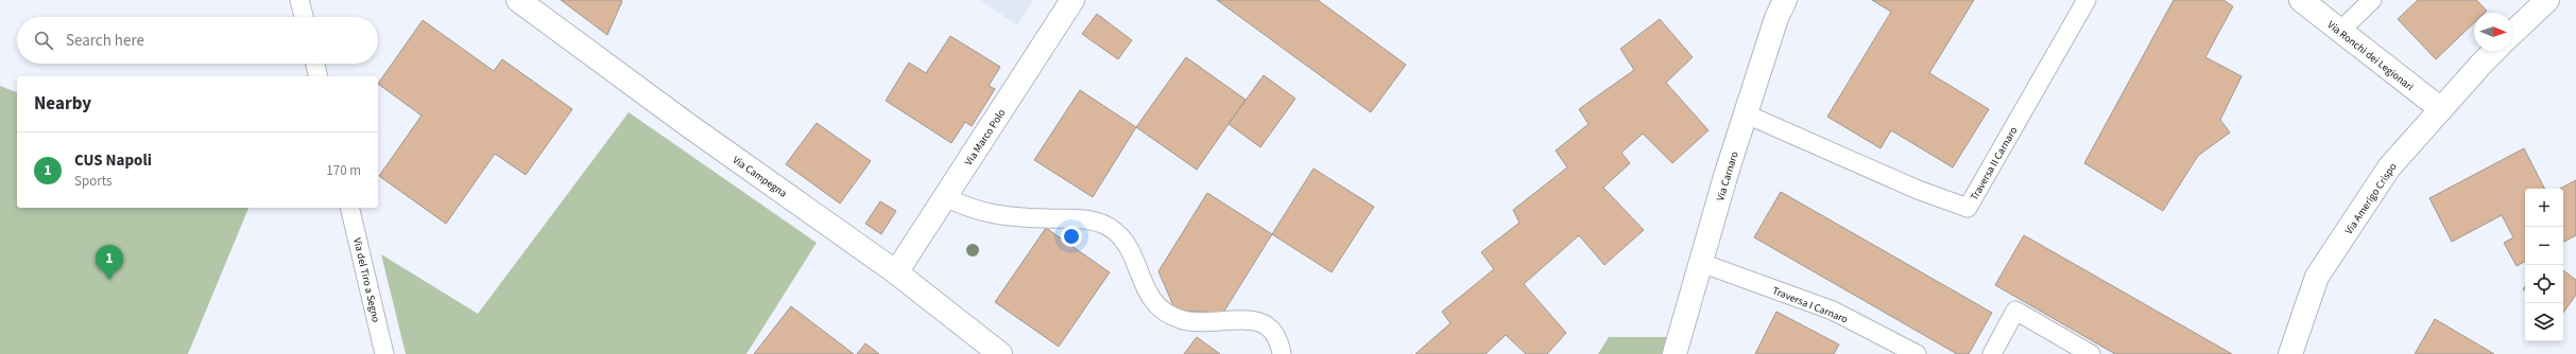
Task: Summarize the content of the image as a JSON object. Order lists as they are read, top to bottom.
{
  "streets": {
    "street": [
      "Via Ronchi dei Legionari",
      "Via Marco Polo",
      "Via Campegna",
      "Via Carnaro",
      "Via Amerigo Crispo"
    ],
    "lane": ["Traversa II Carnaro", "Via del Tiro a Segno", "Traversa I Carnaro"]
  },
  "crossings": [
    ["Via Ronchi dei Legionari", "Via Amerigo Crispo"],
    ["Via Marco Polo", "Via Campegna"],
    ["Traversa II Carnaro", "Via Carnaro"],
    ["Via Carnaro", "Traversa I Carnaro"]
  ],
  "north": "right",
  "page": {
    "search": "Search here",
    "heading": "Nearby",
    "list": [
      {
        "mark": "1",
        "name": "CUS Napoli",
        "note": "Sports",
        "value": "170 m"
      }
    ],
    "map_buttons": ["+", "−"],
    "pins": "1"
  }
}
